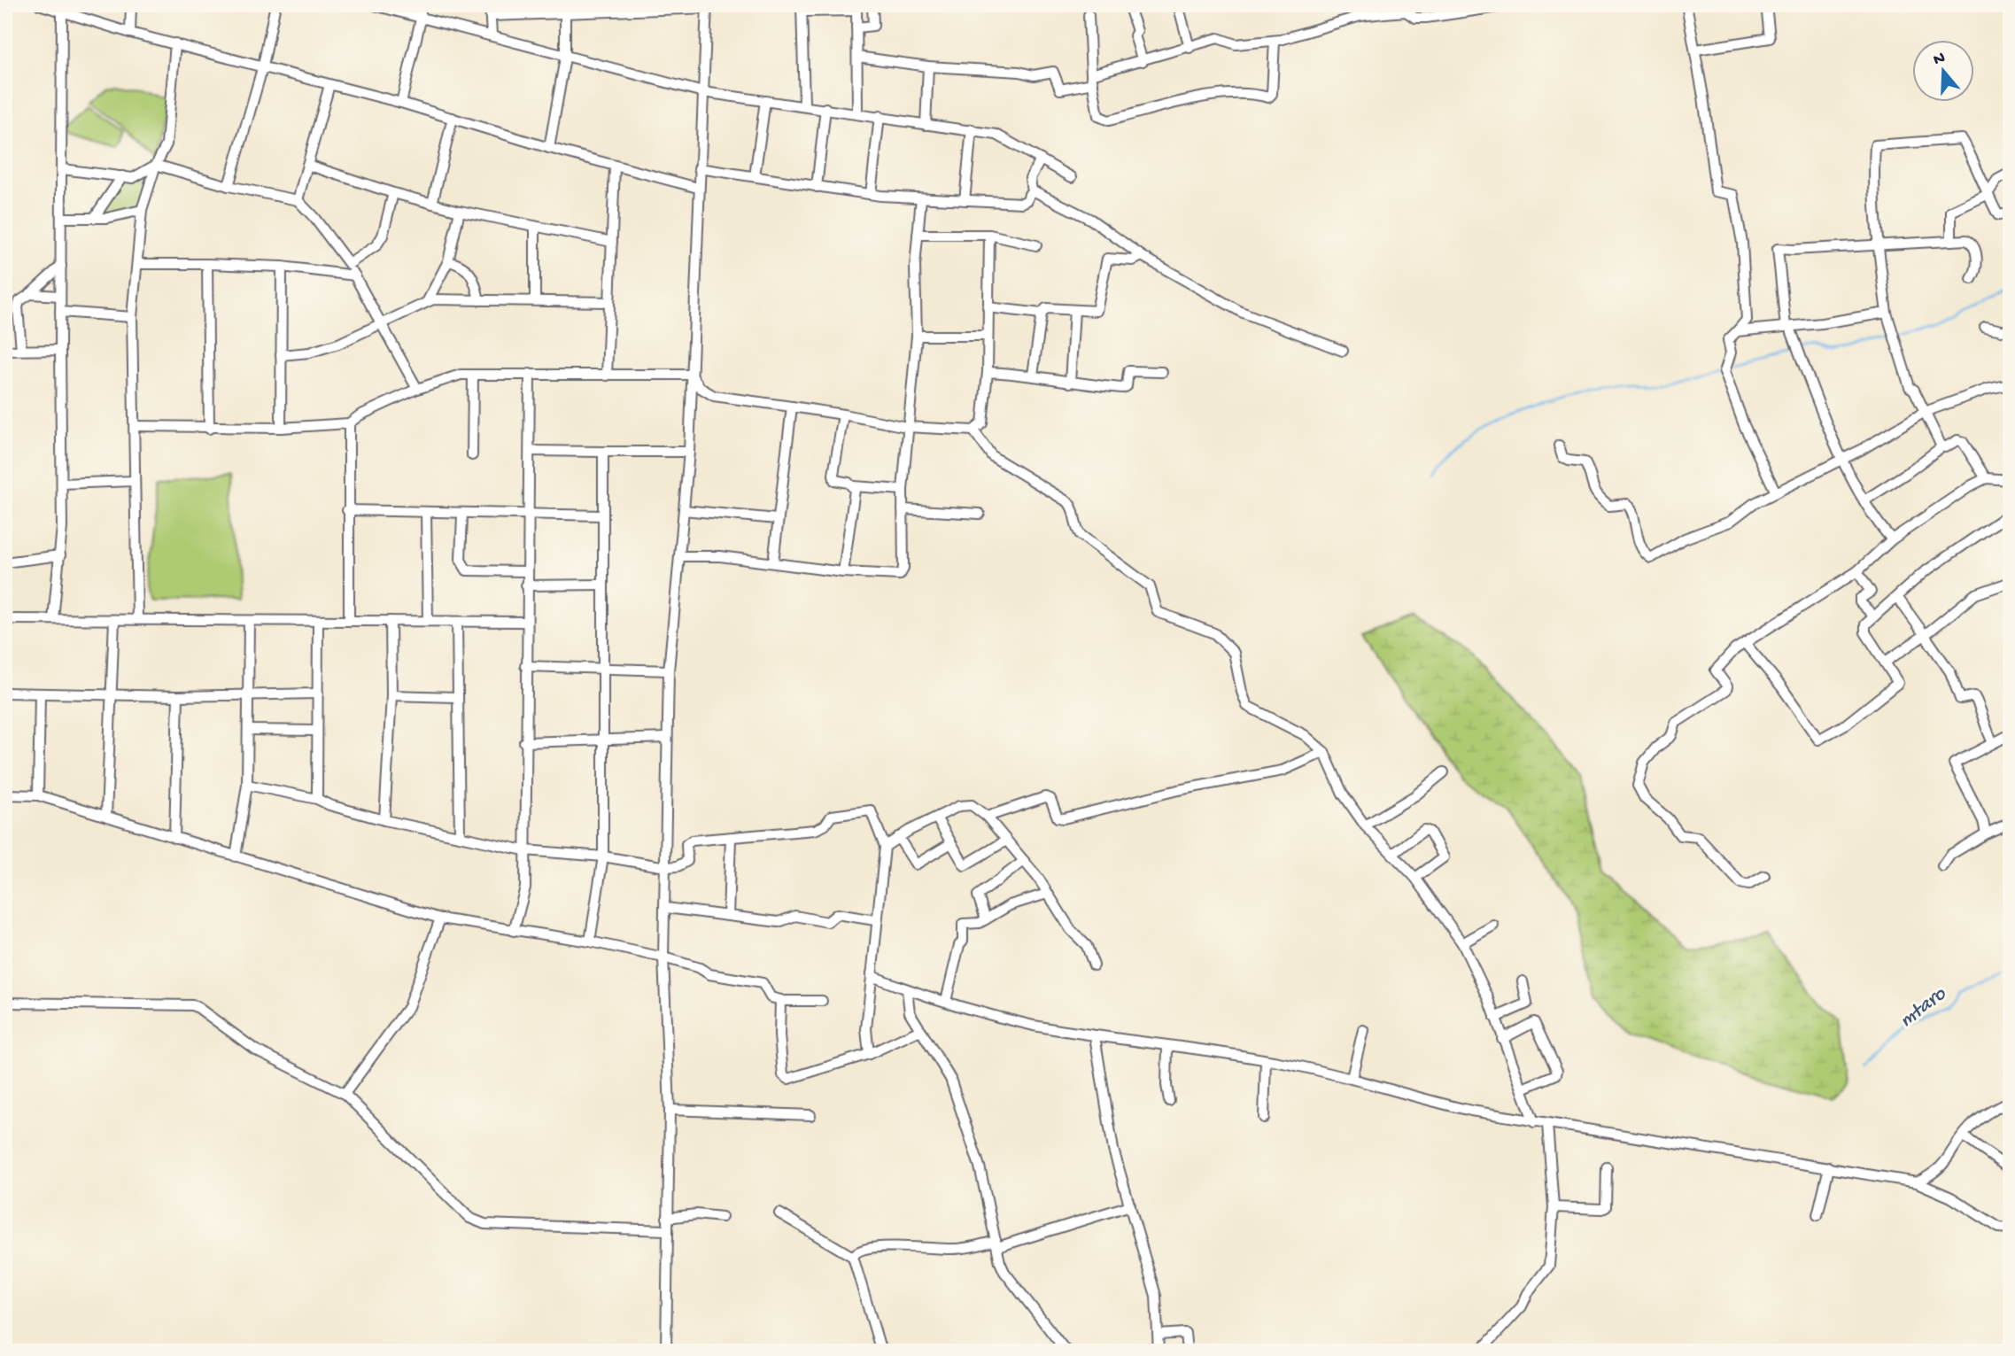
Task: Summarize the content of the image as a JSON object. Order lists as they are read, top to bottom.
{
  "water": ["mtaro"],
  "north": "top"
}
